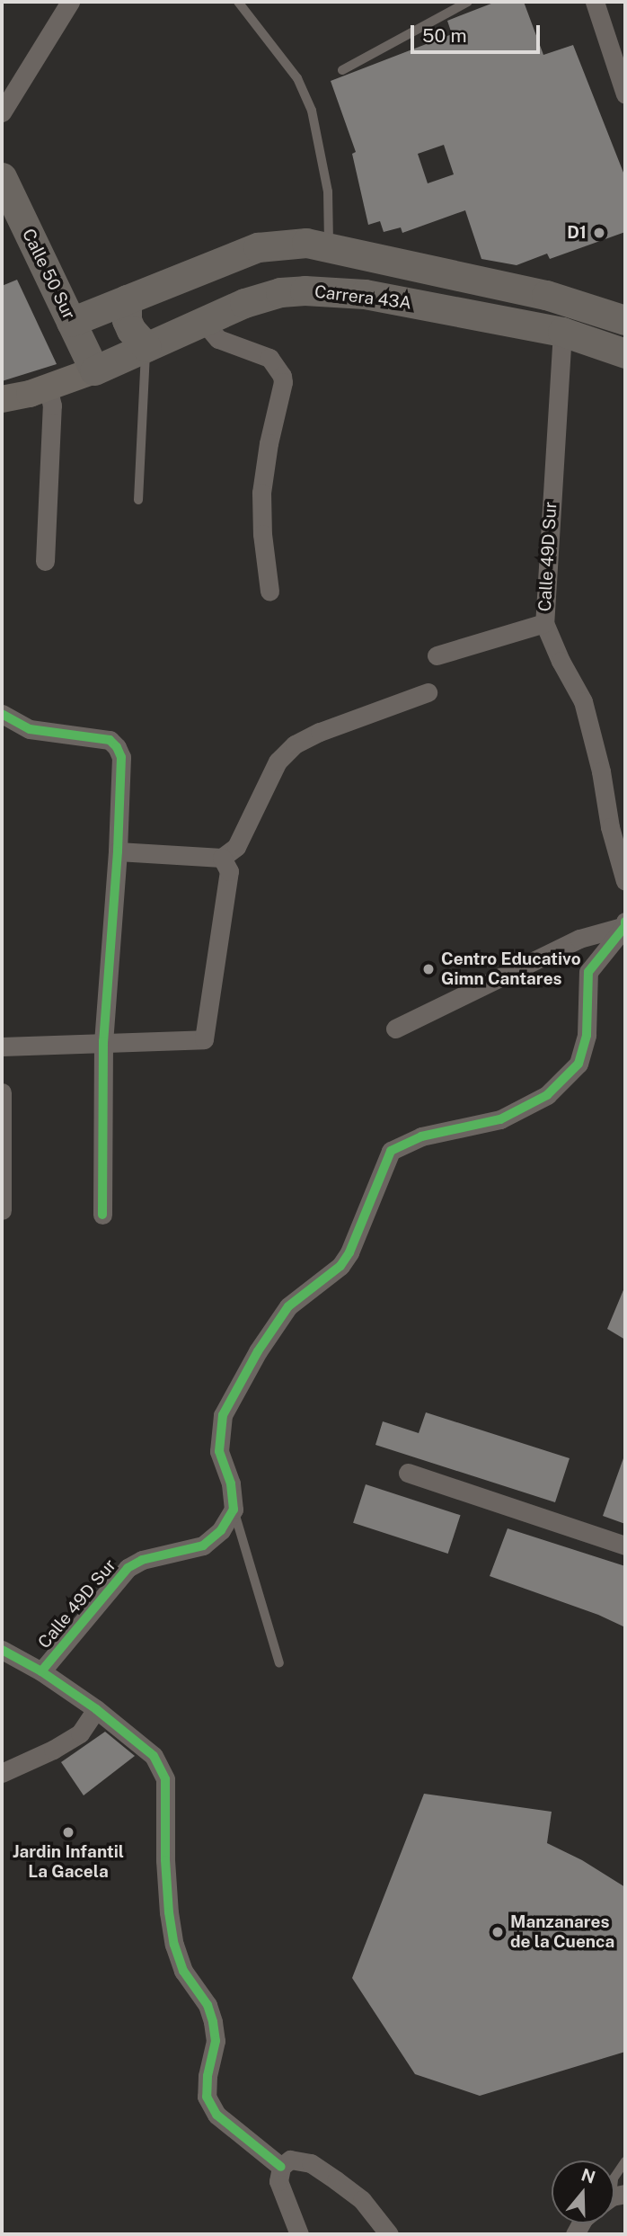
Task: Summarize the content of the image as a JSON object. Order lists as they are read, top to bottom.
{
  "streets": {
    "main road": ["Calle 50 Sur", "Carrera 43A"],
    "street": ["Calle 49D Sur"]
  },
  "crossings": [
    ["Calle 50 Sur", "Carrera 43A"],
    ["Carrera 43A", "Calle 49D Sur"]
  ],
  "places": [
    "D1",
    "Centro Educativo Gimn Cantares",
    "Jardin Infantil La Gacela",
    "Manzanares de la Cuenca"
  ],
  "scale_bar": "50 m",
  "north": "top"
}
